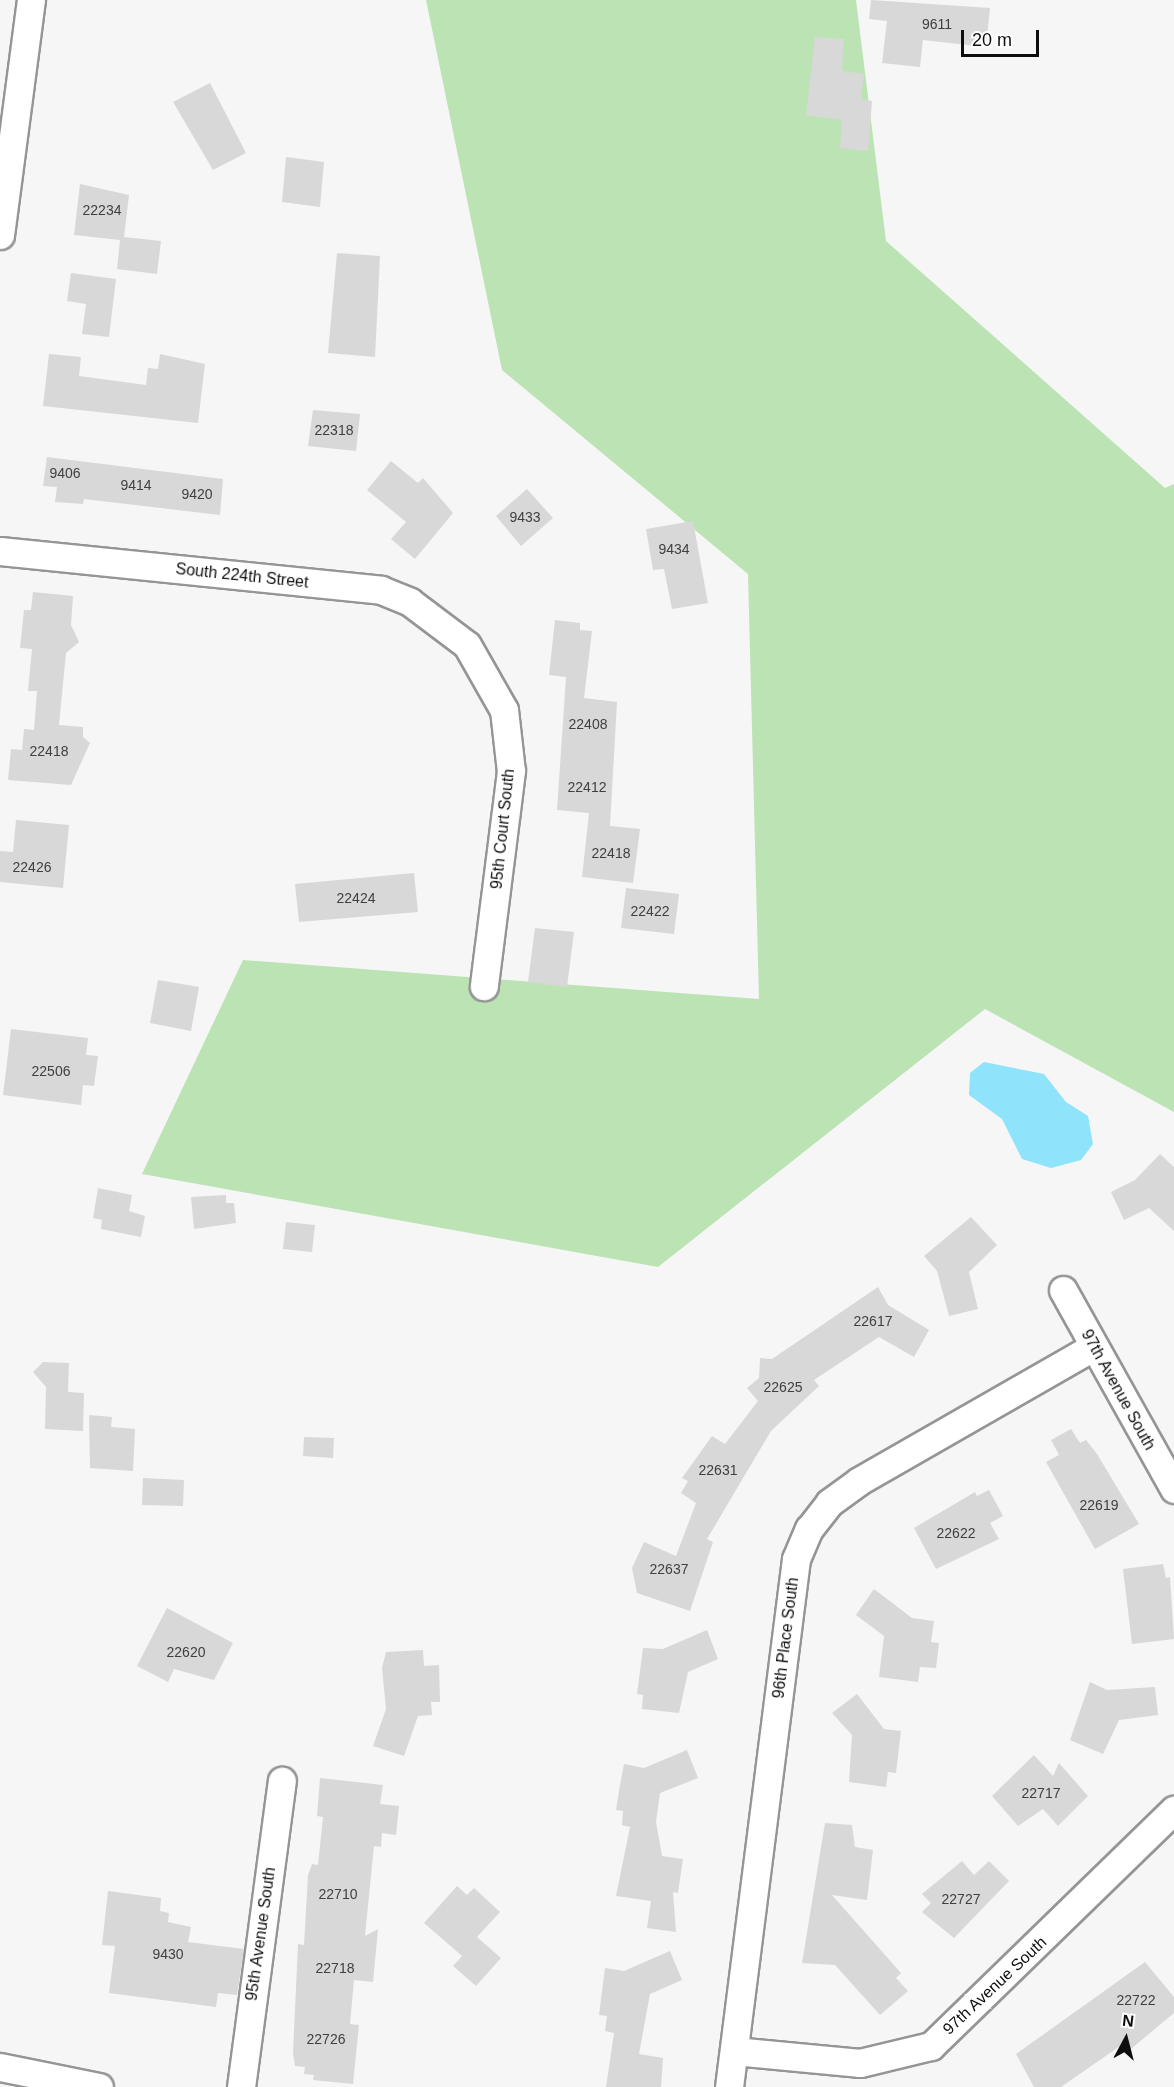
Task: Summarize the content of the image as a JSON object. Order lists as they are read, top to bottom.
{
  "streets": {
    "street": [
      "South 224th Street",
      "95th Court South",
      "97th Avenue South",
      "96th Place South",
      "95th Avenue South"
    ]
  },
  "crossings": [
    ["South 224th Street", "95th Court South"],
    ["97th Avenue South", "96th Place South"]
  ],
  "house_numbers": [
    "9611",
    "22234",
    "22318",
    "9406",
    "9414",
    "9420",
    "9433",
    "9434",
    "22408",
    "22418",
    "22412",
    "22418",
    "22426",
    "22424",
    "22422",
    "22506",
    "22617",
    "22625",
    "22631",
    "22619",
    "22622",
    "22637",
    "22620",
    "22717",
    "22710",
    "22727",
    "9430",
    "22718",
    "22722",
    "22726"
  ],
  "scale_bar": "20 m",
  "north": "top"
}
